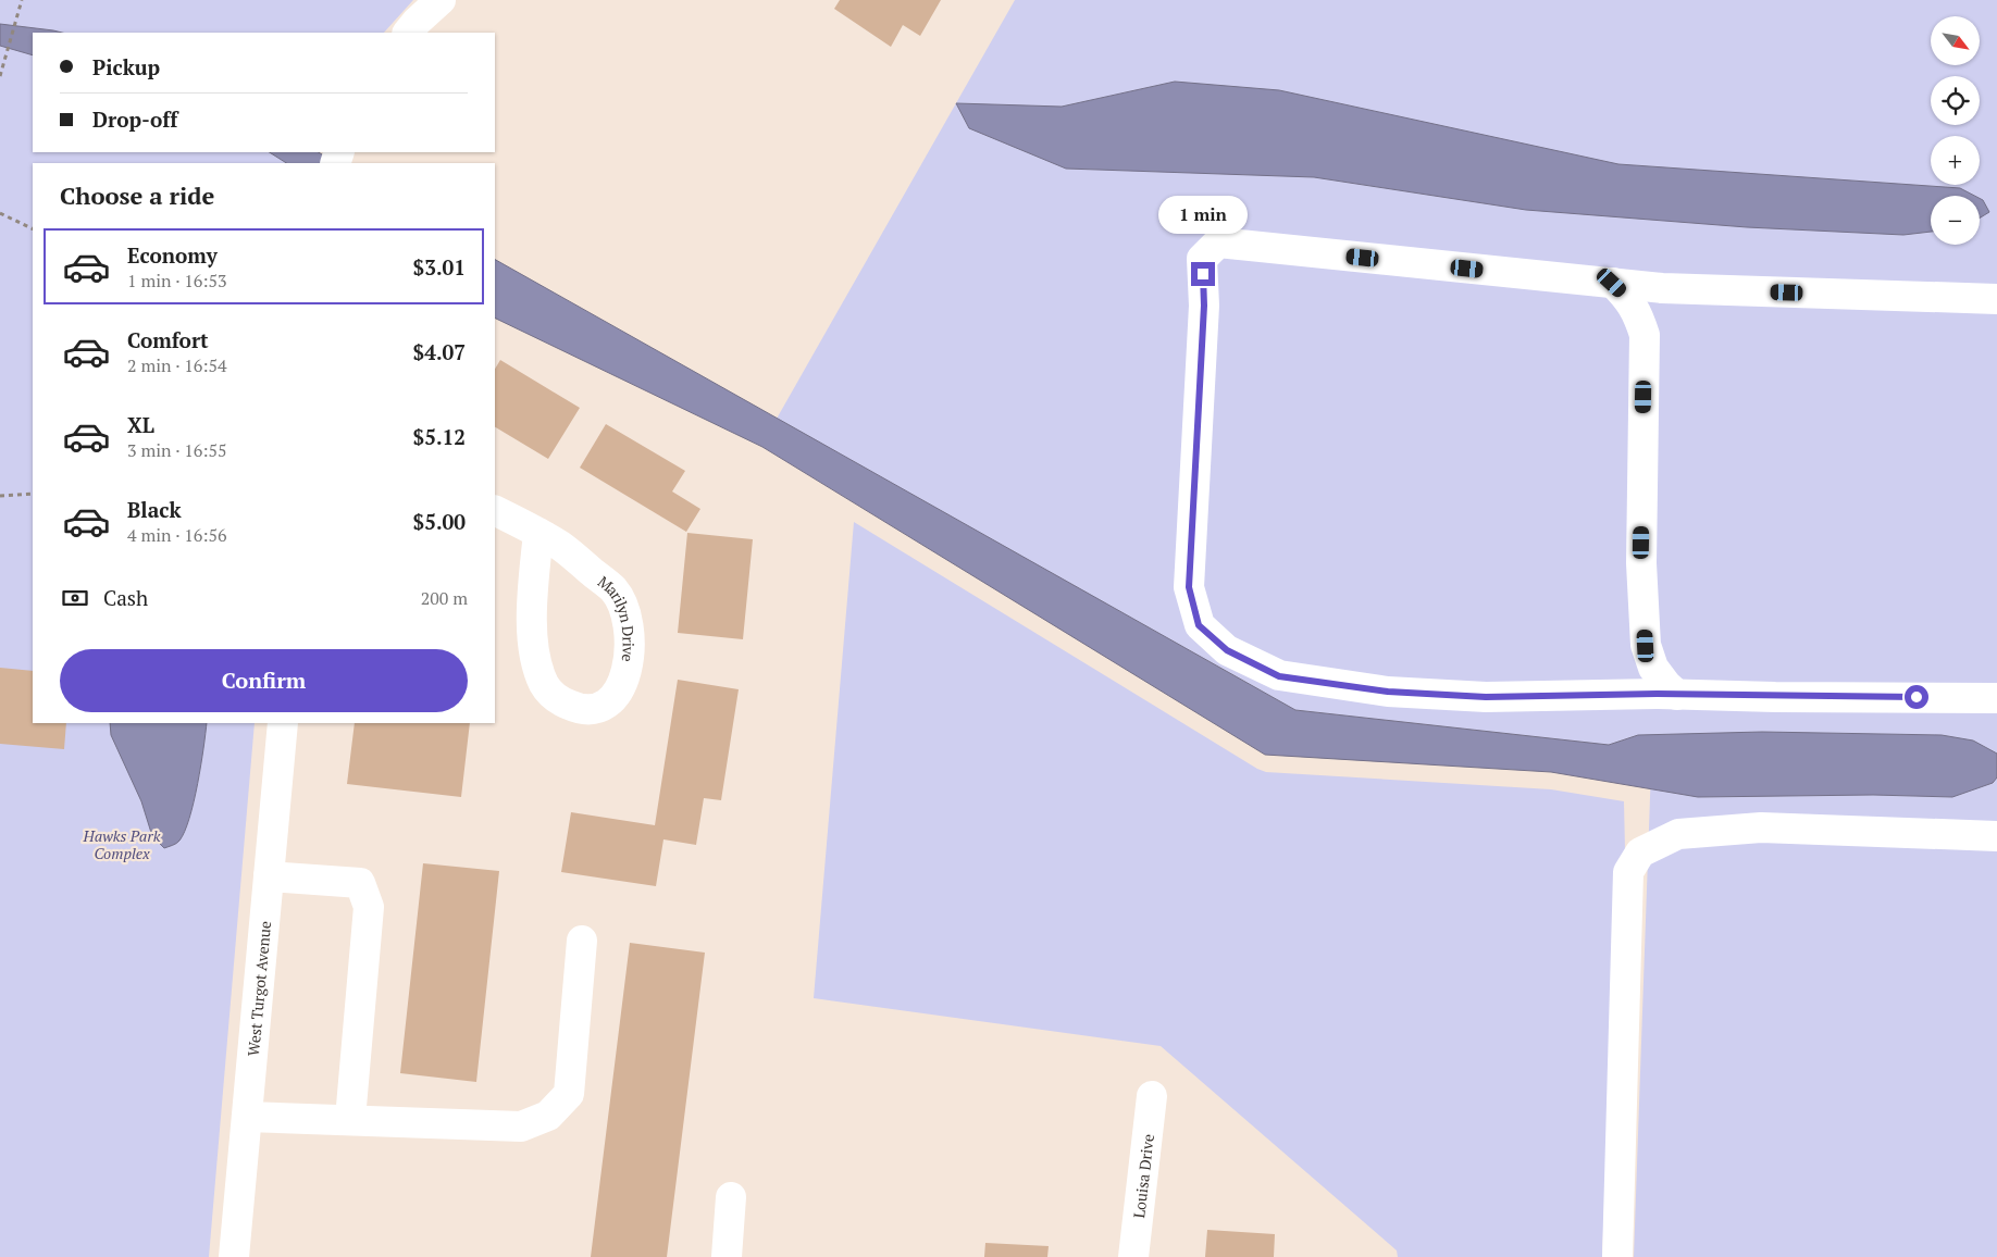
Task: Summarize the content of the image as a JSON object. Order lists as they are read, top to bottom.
{
  "streets": {
    "street": ["Marilyn Drive", "West Turgot Avenue", "Louisa Drive"]
  },
  "parks": ["Hawks Park Complex"],
  "north": "bottom right",
  "page": {
    "map_buttons": ["+", "−"],
    "banner": ["Pickup", "Drop-off"],
    "heading": "Choose a ride",
    "bubble": "1 min",
    "list": [
      {
        "name": "Economy",
        "note": "1 min · 16:53",
        "value": "$3.01"
      },
      {
        "name": "Comfort",
        "note": "2 min · 16:54",
        "value": "$4.07"
      },
      {
        "name": "XL",
        "note": "3 min · 16:55",
        "value": "$5.12"
      },
      {
        "name": "Black",
        "note": "4 min · 16:56",
        "value": "$5.00"
      }
    ],
    "pay": ["Cash", "200 m"],
    "buttons": "Confirm"
  }
}
